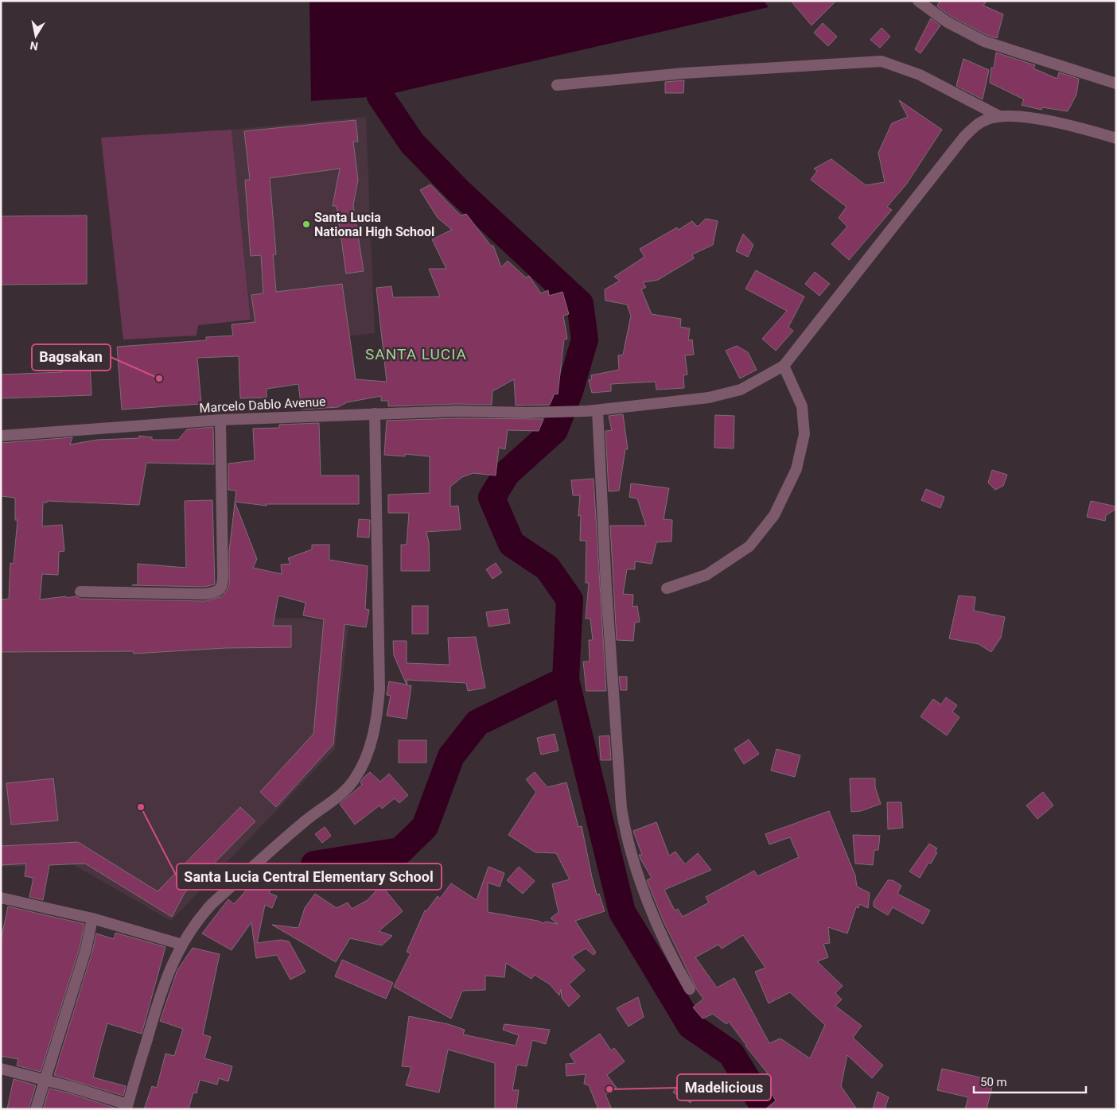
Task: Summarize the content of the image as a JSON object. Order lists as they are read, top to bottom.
{
  "streets": {
    "street": ["Marcelo Dablo Avenue"]
  },
  "districts": ["SANTA LUCIA"],
  "places": [
    "Santa Lucia National High School",
    "Bagsakan",
    "Santa Lucia Central Elementary School",
    "Madelicious"
  ],
  "scale_bar": "50 m",
  "north": "bottom"
}
